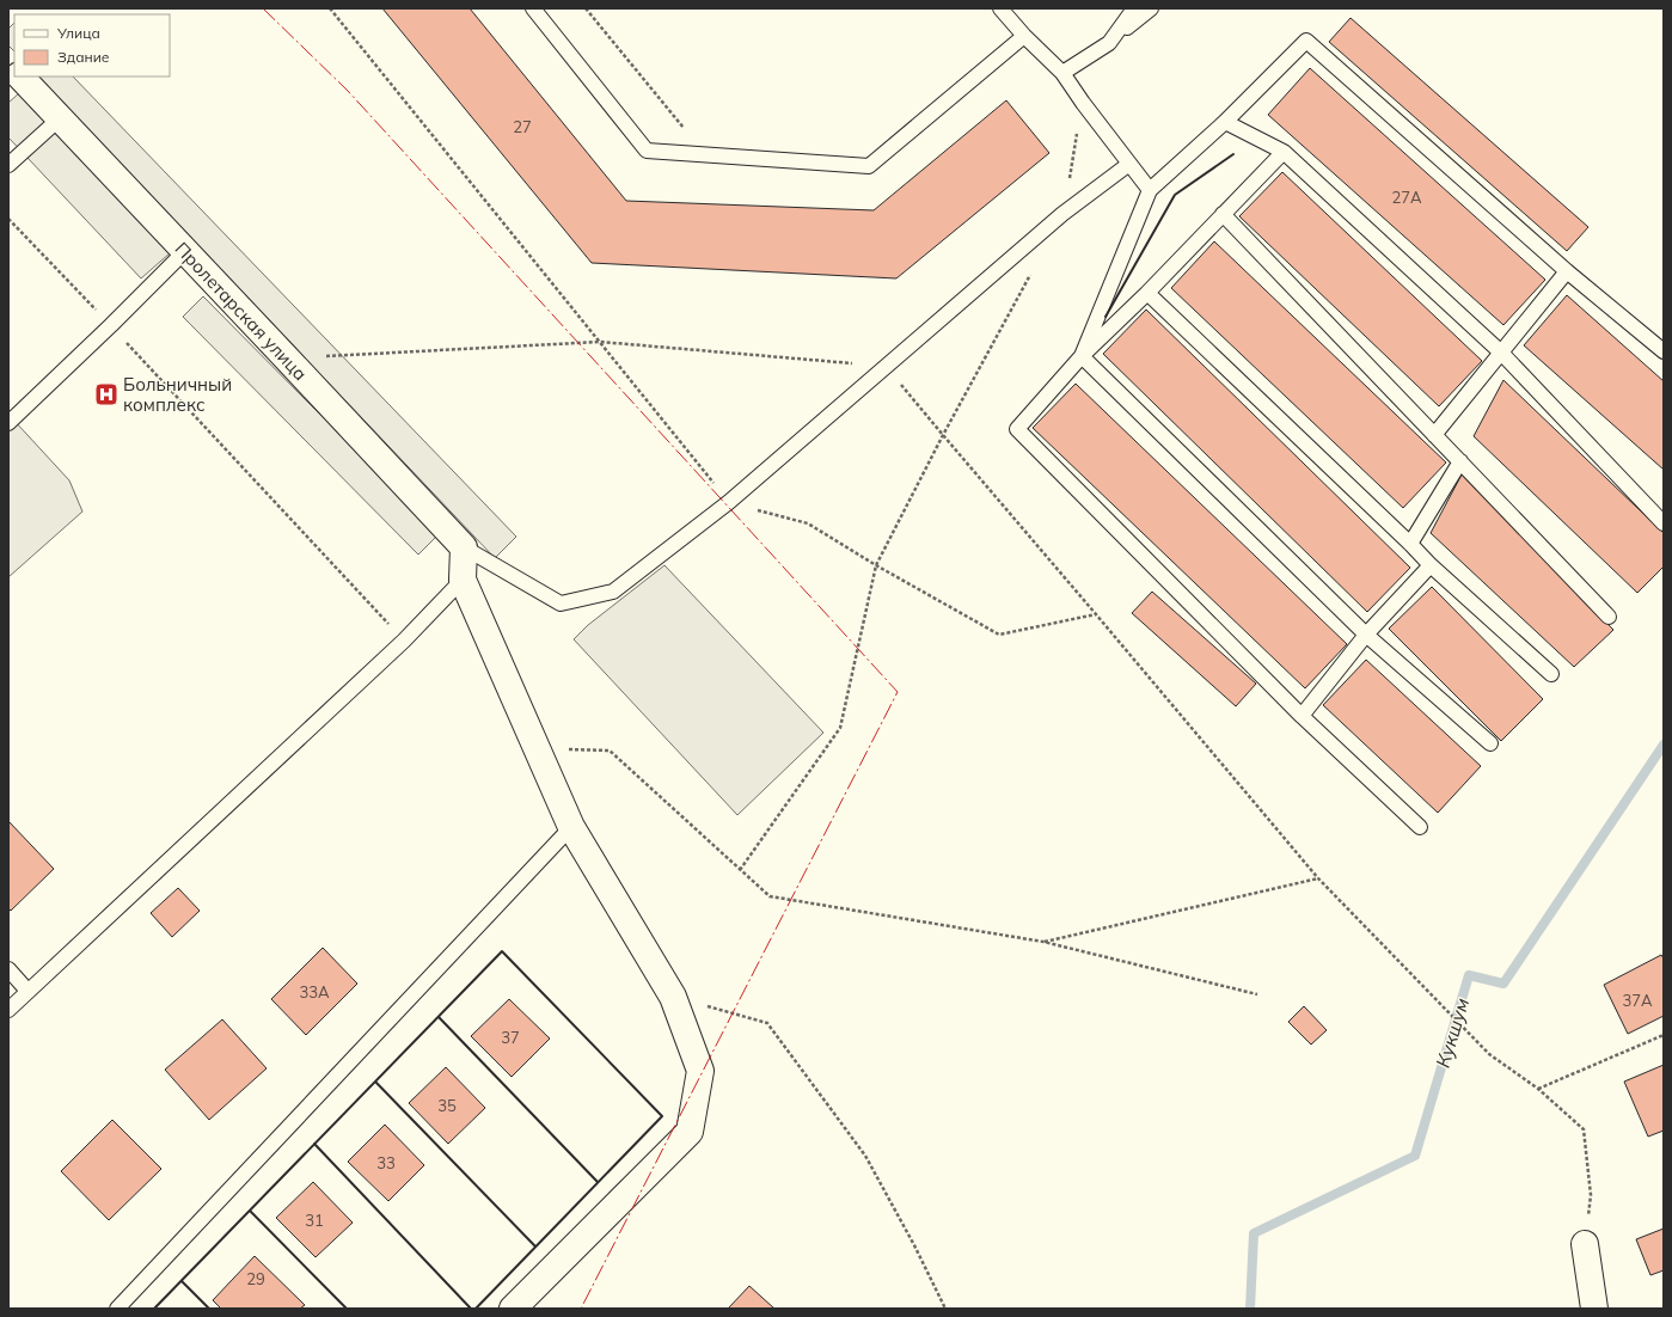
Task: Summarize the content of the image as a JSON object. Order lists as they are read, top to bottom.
{
  "streets": {
    "street": ["Пролетарская улица"]
  },
  "water": ["Кукшум"],
  "places": {
    "hospital": ["Больничный комплекс"]
  },
  "house_numbers": [
    "27",
    "27А",
    "33А",
    "37А",
    "37",
    "35",
    "33",
    "31",
    "29"
  ],
  "legend": ["Улица", "Здание"]
}
